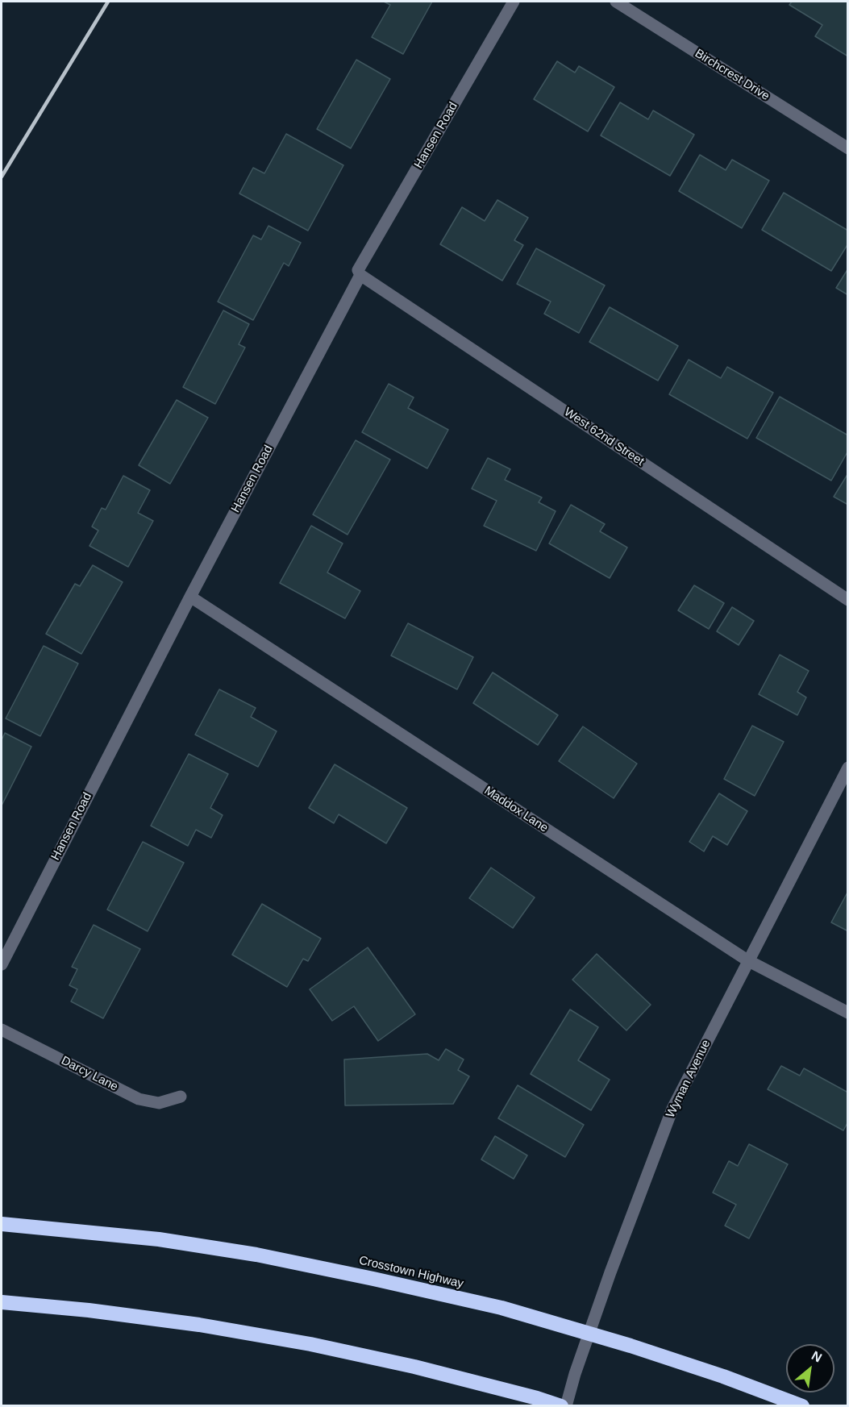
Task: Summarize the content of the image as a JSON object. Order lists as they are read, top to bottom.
{
  "streets": {
    "highway": ["Crosstown Highway"],
    "street": [
      "Birchcrest Drive",
      "Hansen Road",
      "West 62nd Street",
      "Maddox Lane",
      "Darcy Lane",
      "Wyman Avenue"
    ]
  },
  "crossings": [
    ["Hansen Road", "West 62nd Street"],
    ["Hansen Road", "Maddox Lane"],
    ["Maddox Lane", "Wyman Avenue"]
  ],
  "north": "top right"
}
